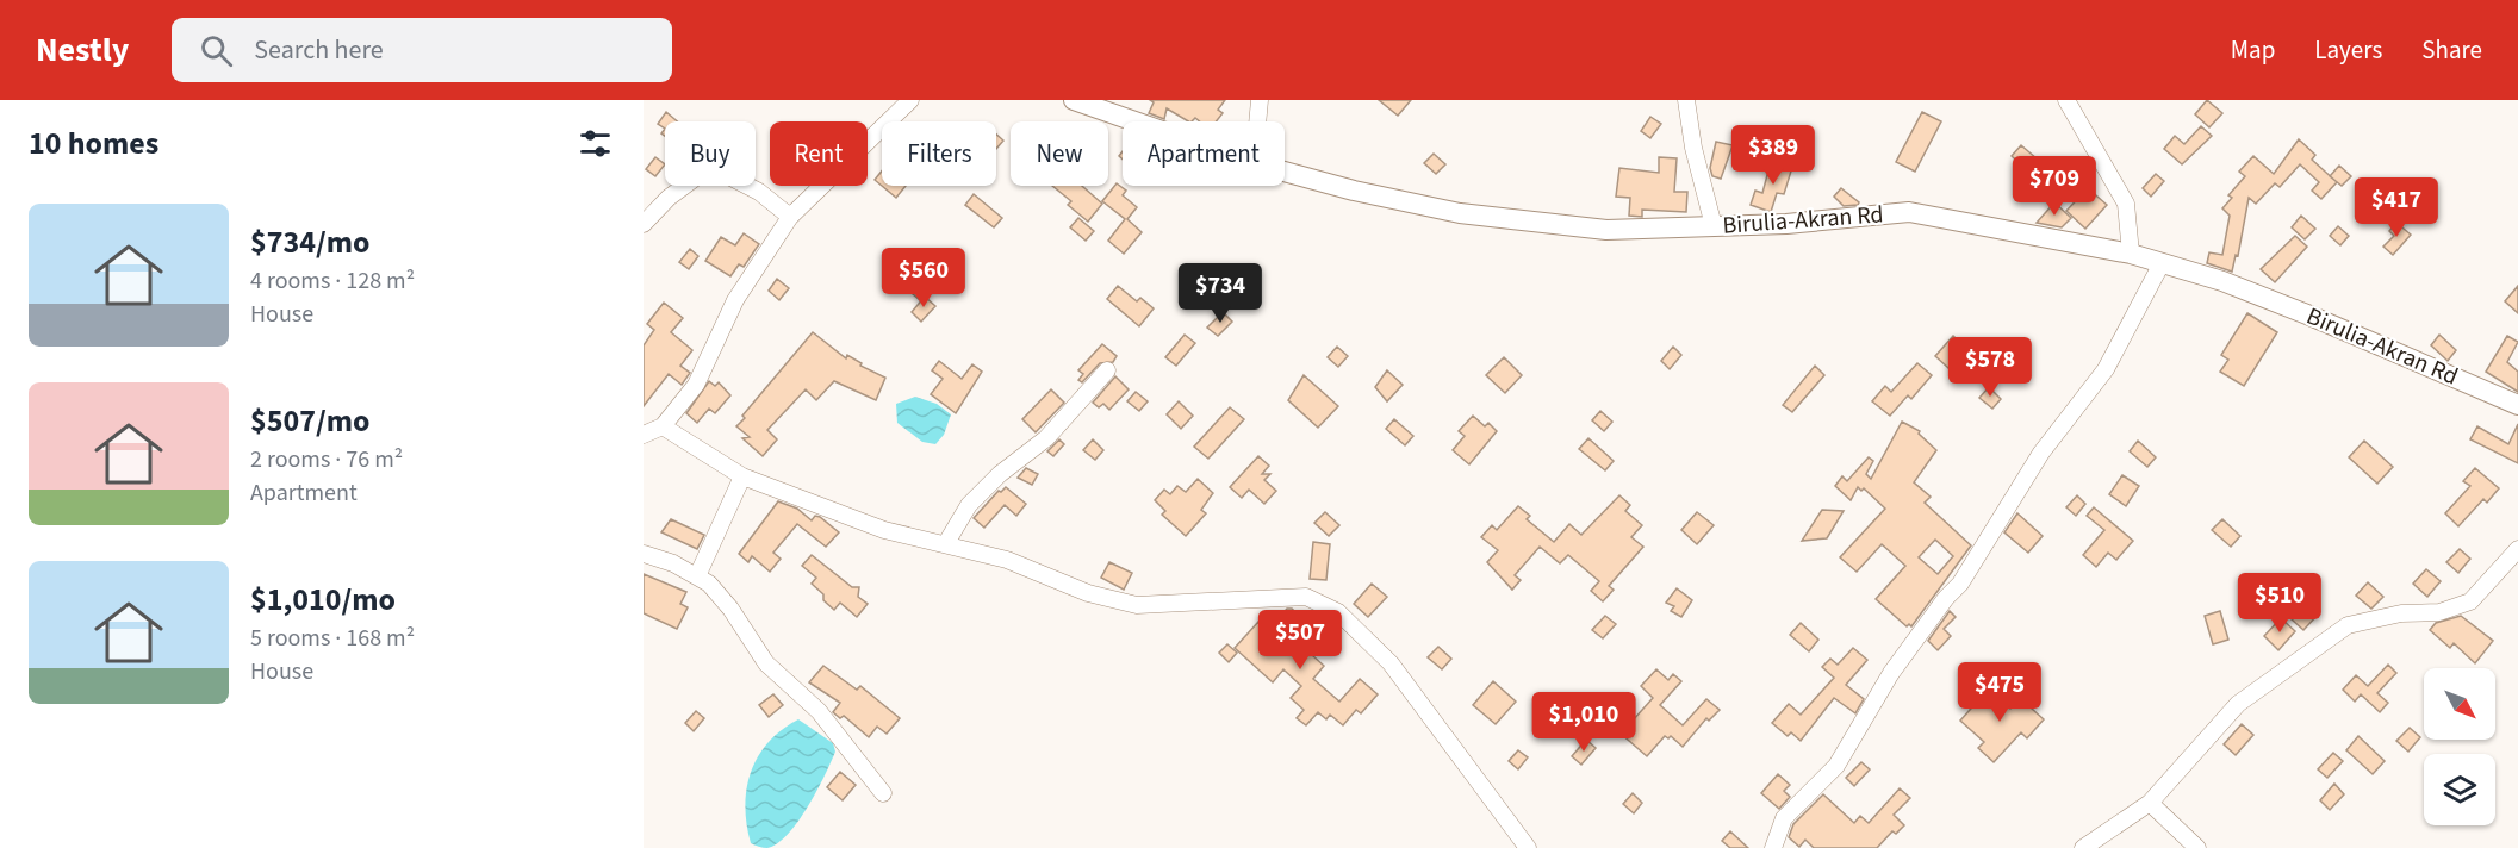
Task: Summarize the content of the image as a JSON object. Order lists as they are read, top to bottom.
{
  "streets": {
    "street": ["Birulia-Akran Rd"]
  },
  "north": "bottom right",
  "page": {
    "header": "Nestly",
    "search": "Search here",
    "nav": ["Map", "Layers", "Share"],
    "heading": "10 homes",
    "chip": [
      "Buy",
      "Rent",
      "Filters",
      "New",
      "Apartment"
    ],
    "price": [
      "$389",
      "$709",
      "$417",
      "$560",
      "$734",
      "$578",
      "$510",
      "$507",
      "$475",
      "$1,010"
    ],
    "list": [
      {
        "name": "$734/mo",
        "note": "4 rooms · 128 m² · House"
      },
      {
        "name": "$507/mo",
        "note": "2 rooms · 76 m² · Apartment"
      },
      {
        "name": "$1,010/mo",
        "note": "5 rooms · 168 m² · House"
      }
    ]
  }
}
